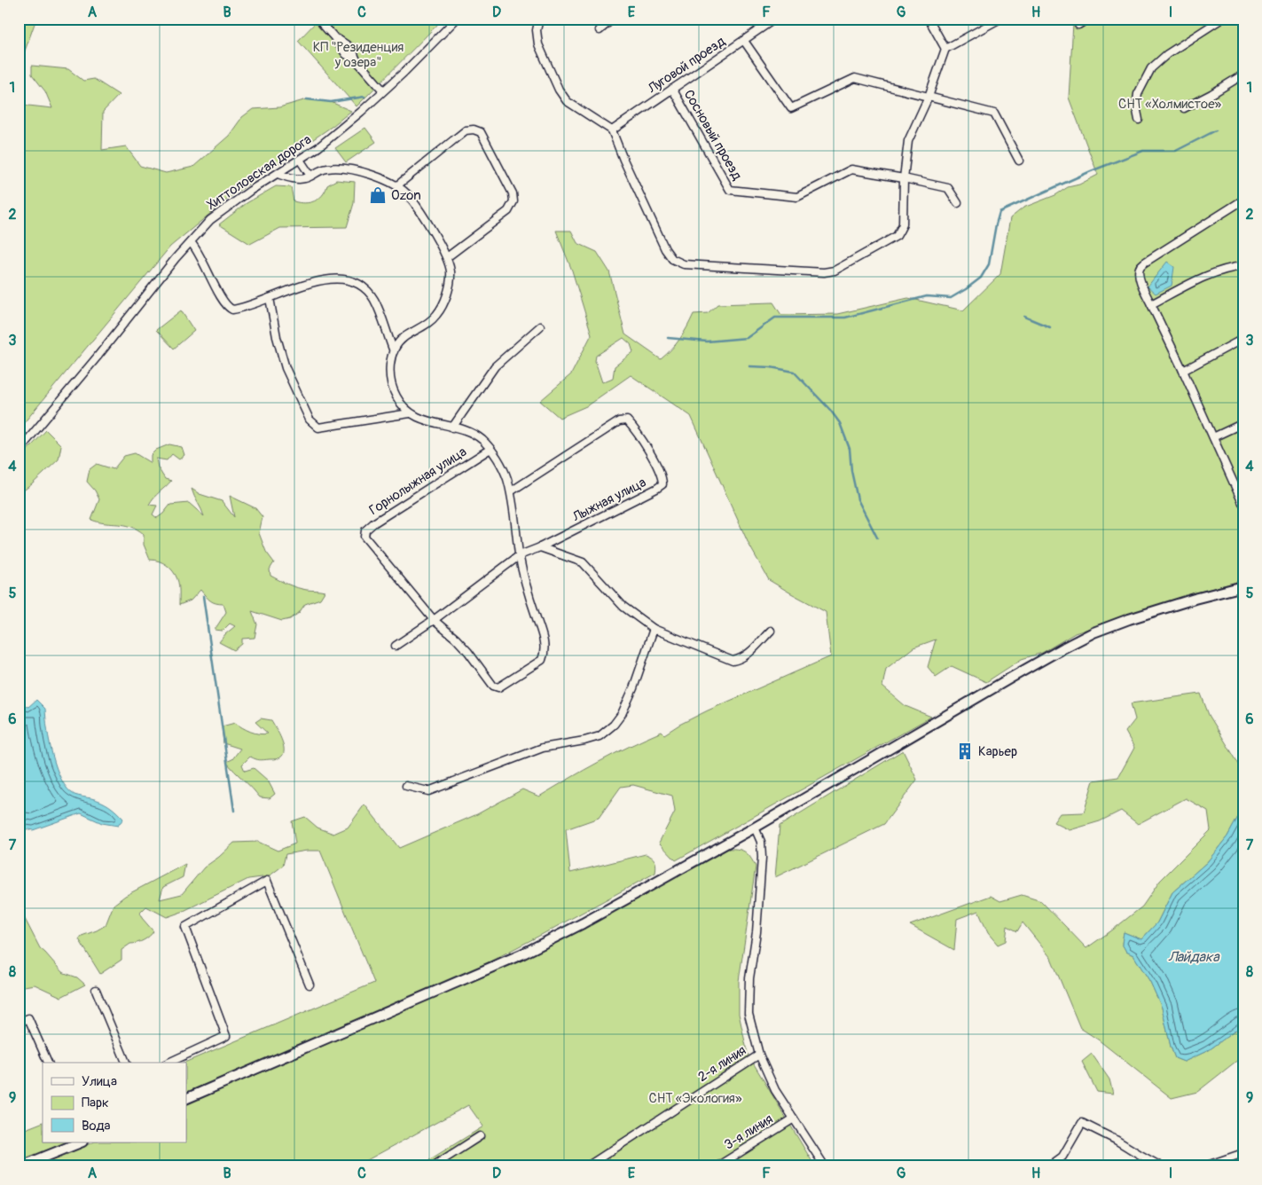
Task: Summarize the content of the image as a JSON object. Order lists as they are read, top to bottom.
{
  "streets": {
    "street": [
      "Луговой проезд",
      "Сосновый проезд",
      "Хиттоловская дорога",
      "Горнолыжная улица",
      "Лыжная улица",
      "2-я линия",
      "3-я линия"
    ]
  },
  "crossings": [
    ["Луговой проезд", "Сосновый проезд"],
    ["Горнолыжная улица", "Лыжная улица"]
  ],
  "water": ["Лайдака"],
  "parks": ["КП \"Резиденция у озера\"", "СНТ «Холмистое»", "СНТ «Экология»"],
  "places": {
    "shop": ["Ozon"],
    "building": ["Карьер"]
  },
  "legend": ["Улица", "Парк", "Вода"],
  "grid": {
    "columns": [
      "A",
      "B",
      "C",
      "D",
      "E",
      "F",
      "G",
      "H",
      "I"
    ],
    "rows": [
      "1",
      "2",
      "3",
      "4",
      "5",
      "6",
      "7",
      "8",
      "9"
    ]
  }
}
